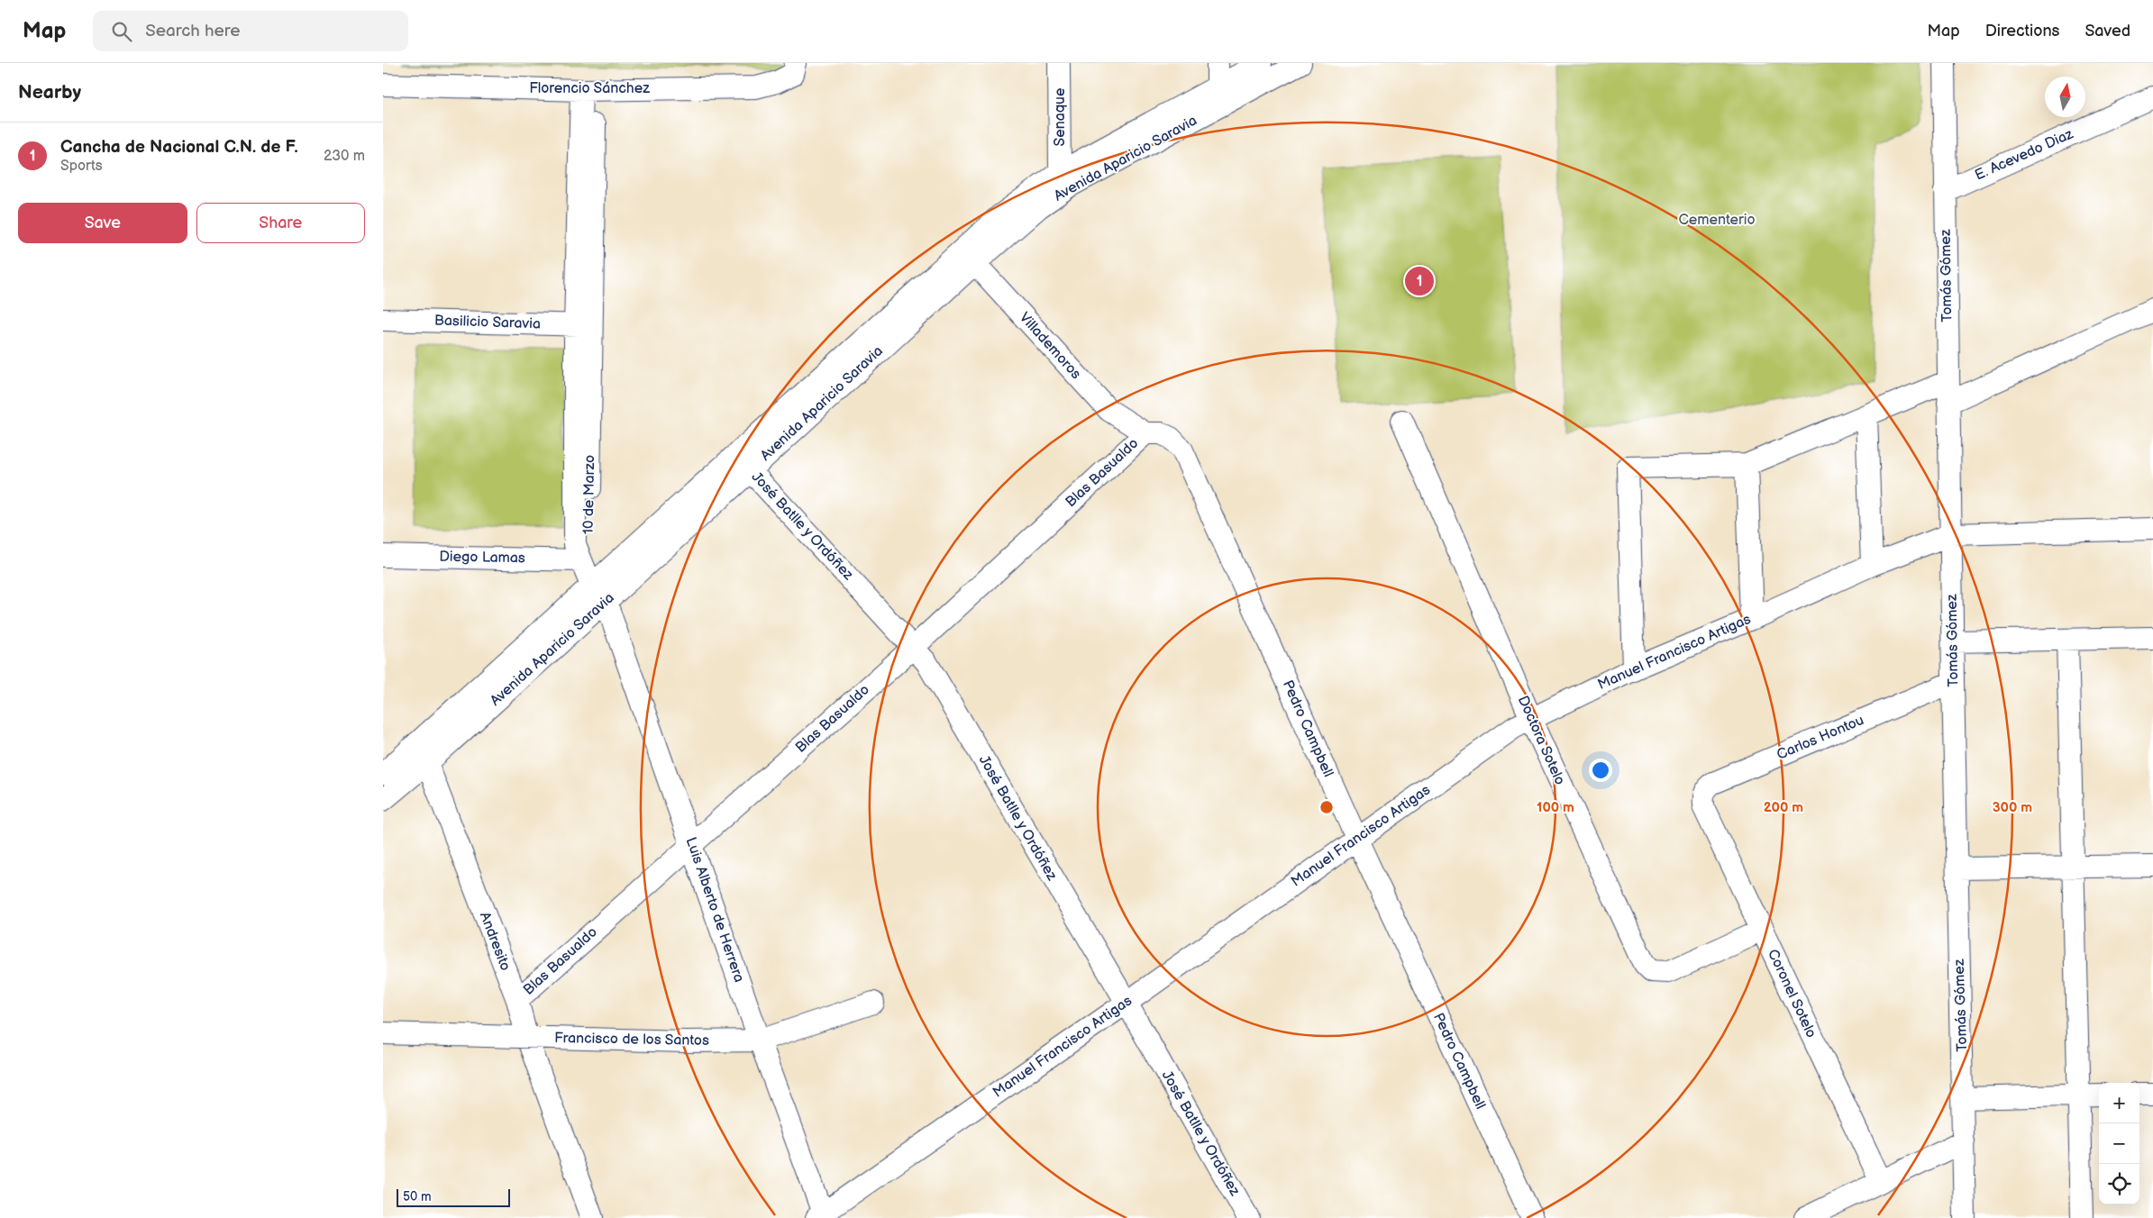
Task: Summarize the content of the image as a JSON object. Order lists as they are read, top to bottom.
{
  "streets": {
    "street": [
      "Florencio Sánchez",
      "Senaque",
      "E. Acevedo Diaz",
      "Avenida Aparicio Saravia",
      "Tomás Gómez",
      "Basilicio Saravia",
      "Villademoros",
      "Blas Basualdo",
      "10 de Marzo",
      "José Batlle y Ordóñez",
      "Diego Lamas",
      "Manuel Francisco Artigas",
      "Pedro Campbell",
      "Carlos Hontou",
      "Doctora Sotelo",
      "Luis Alberto de Herrera",
      "Andresito",
      "Coronel Sotelo",
      "Francisco de los Santos"
    ]
  },
  "crossings": [
    ["Florencio Sánchez", "10 de Marzo"],
    ["Senaque", "Avenida Aparicio Saravia"],
    ["E. Acevedo Diaz", "Tomás Gómez"],
    ["Avenida Aparicio Saravia", "Villademoros"],
    ["Avenida Aparicio Saravia", "José Batlle y Ordóñez"],
    ["Avenida Aparicio Saravia", "Luis Alberto de Herrera"],
    ["Avenida Aparicio Saravia", "Andresito"],
    ["Tomás Gómez", "Manuel Francisco Artigas"],
    ["Tomás Gómez", "Carlos Hontou"],
    ["Basilicio Saravia", "10 de Marzo"],
    ["Villademoros", "Blas Basualdo"],
    ["Villademoros", "Pedro Campbell"],
    ["Blas Basualdo", "José Batlle y Ordóñez"],
    ["Blas Basualdo", "Pedro Campbell"],
    ["Blas Basualdo", "Luis Alberto de Herrera"],
    ["Blas Basualdo", "Andresito"],
    ["10 de Marzo", "Diego Lamas"],
    ["José Batlle y Ordóñez", "Manuel Francisco Artigas"],
    ["Manuel Francisco Artigas", "Pedro Campbell"],
    ["Manuel Francisco Artigas", "Doctora Sotelo"],
    ["Manuel Francisco Artigas", "Luis Alberto de Herrera"],
    ["Carlos Hontou", "Coronel Sotelo"],
    ["Doctora Sotelo", "Coronel Sotelo"],
    ["Luis Alberto de Herrera", "Francisco de los Santos"],
    ["Andresito", "Francisco de los Santos"]
  ],
  "parks": ["Cementerio"],
  "scale_bar": "50 m",
  "north": "top",
  "page": {
    "header": "Map",
    "search": "Search here",
    "nav": ["Map", "Directions", "Saved"],
    "heading": "Nearby",
    "list": [
      {
        "mark": "1",
        "name": "Cancha de Nacional C.N. de F.",
        "note": "Sports",
        "value": "230 m"
      }
    ],
    "buttons": ["Save", "Share"],
    "pins": "1",
    "map_buttons": ["+", "−"],
    "scale": "50 m"
  },
  "rings": ["100 m", "200 m", "300 m"]
}
